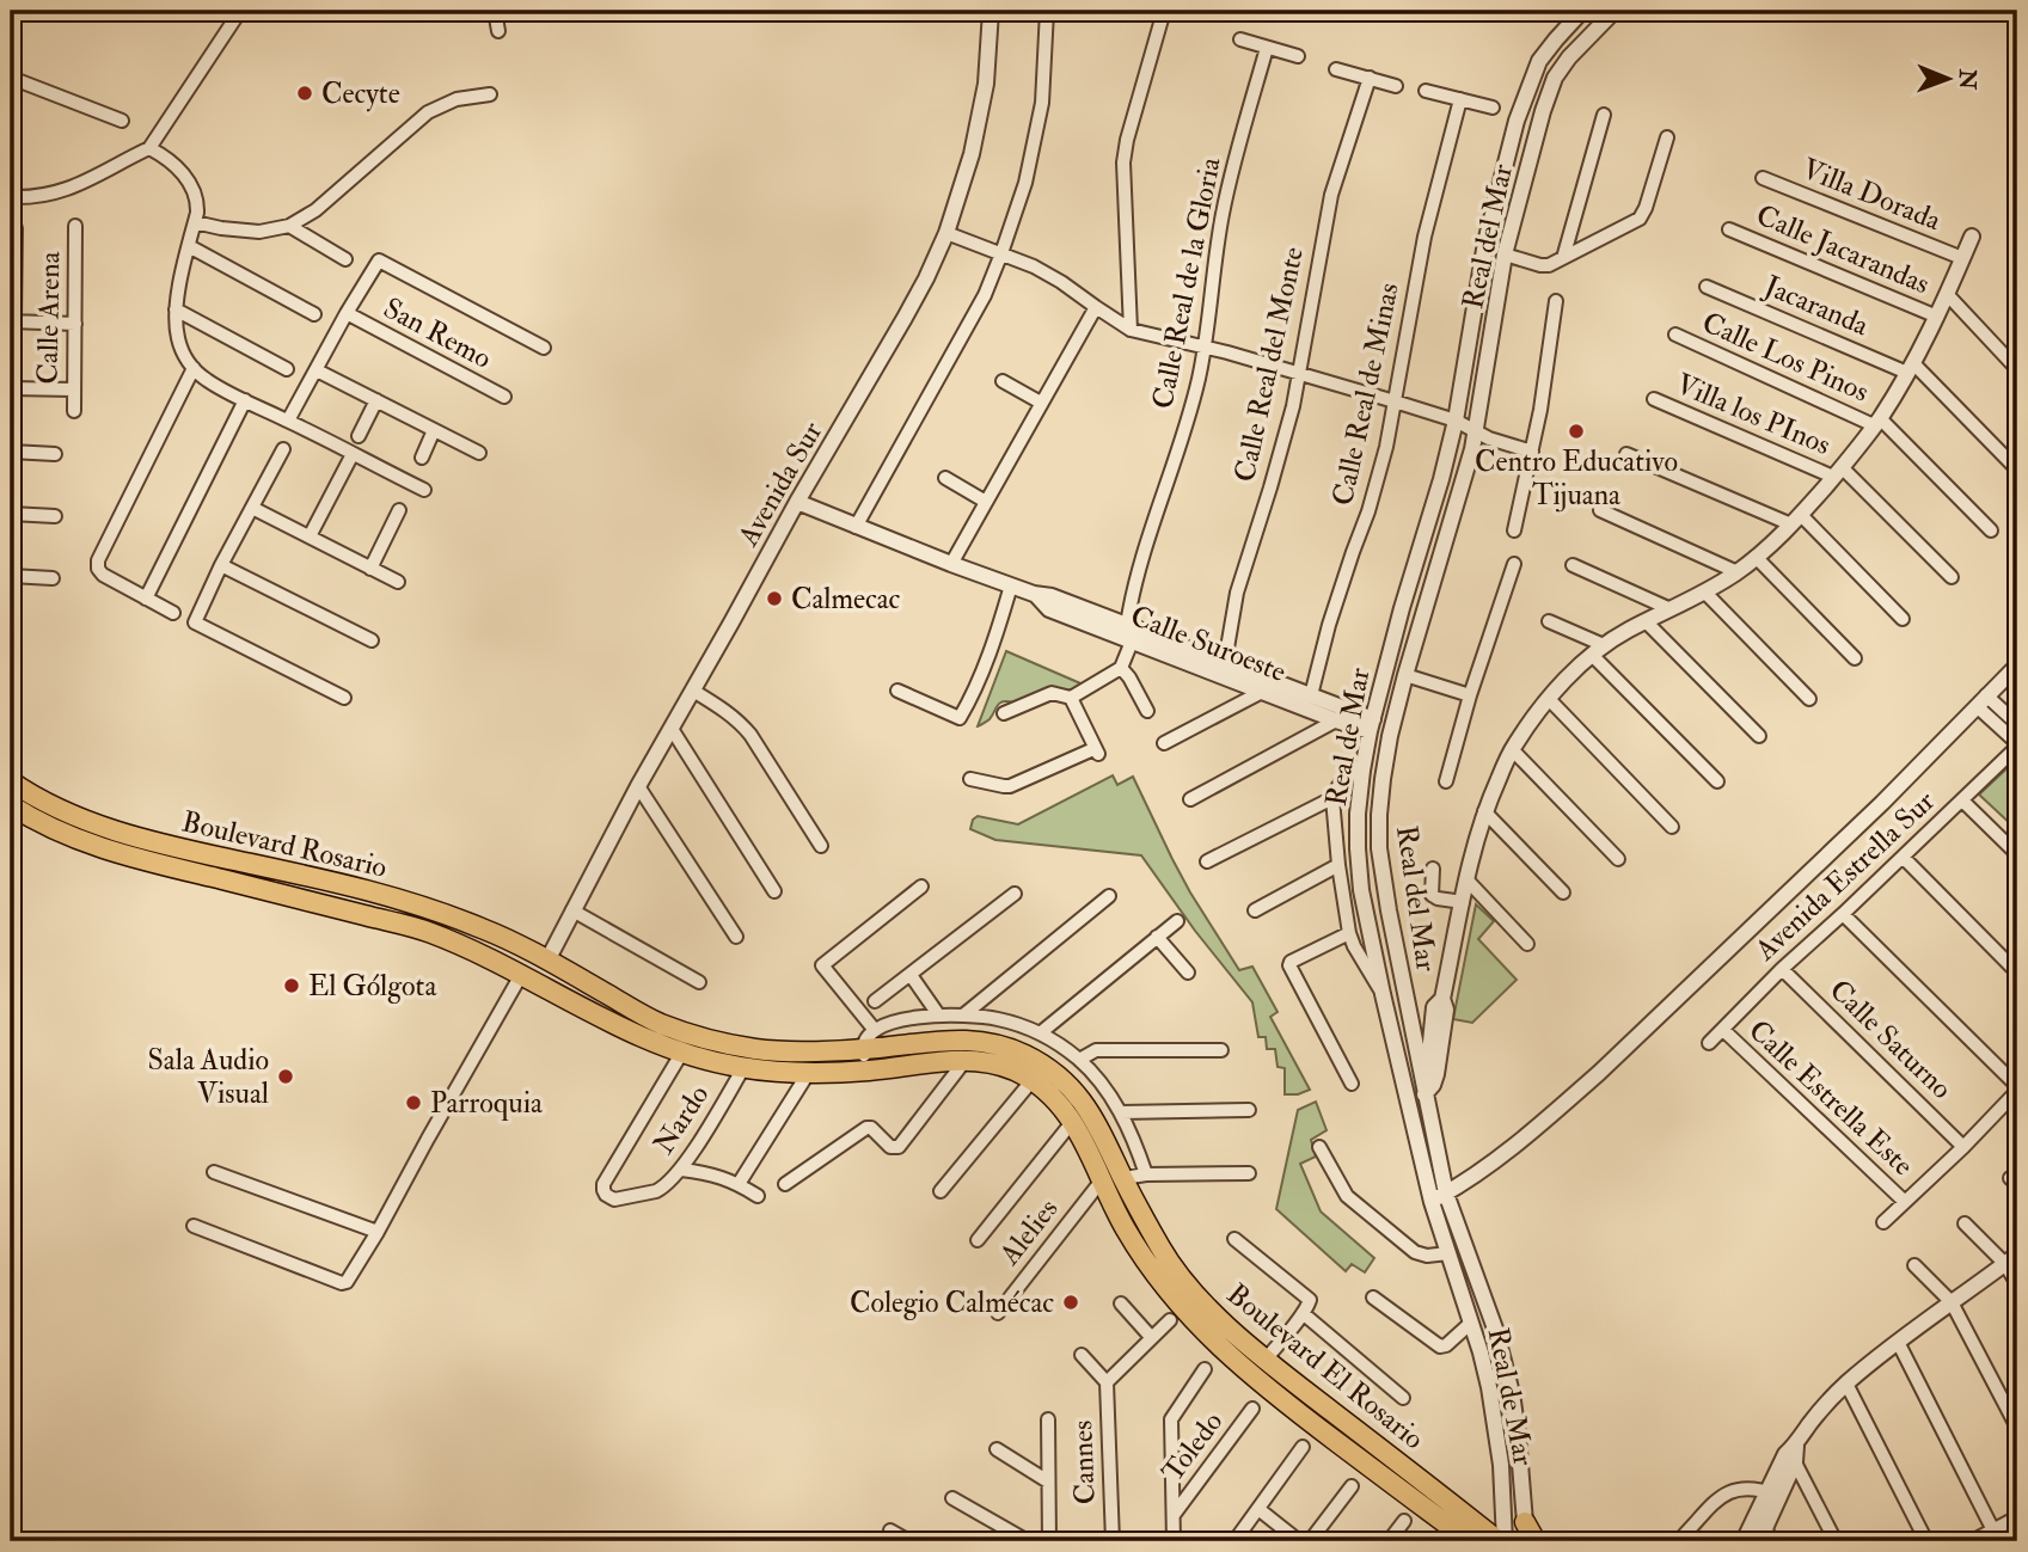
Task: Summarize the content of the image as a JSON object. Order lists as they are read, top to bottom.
{
  "streets": {
    "main road": ["Boulevard Rosario", "Boulevard El Rosario"],
    "street": [
      "Villa Dorada",
      "Real del Mar",
      "Calle Jacarandas",
      "Calle Real de la Gloria",
      "Jacaranda",
      "Calle Arena",
      "San Remo",
      "Calle Los Pinos",
      "Calle Real del Monte",
      "Calle Real de Minas",
      "Villa los PInos",
      "Avenida Sur",
      "Calle Suroeste",
      "Real de Mar",
      "Avenida Estrella Sur",
      "Calle Saturno",
      "Calle Estrella Este",
      "Nardo",
      "Alelies",
      "Toledo",
      "Cannes"
    ]
  },
  "crossings": [
    ["Calle Real de la Gloria", "Calle Suroeste"],
    ["Calle Real del Monte", "Calle Suroeste"],
    ["Calle Real de Minas", "Calle Suroeste"],
    ["Avenida Sur", "Calle Suroeste"],
    ["Avenida Sur", "Boulevard Rosario"],
    ["Avenida Sur", "Boulevard El Rosario"],
    ["Calle Suroeste", "Real de Mar"],
    ["Real de Mar", "Boulevard El Rosario"],
    ["Boulevard Rosario", "Boulevard El Rosario"],
    ["Avenida Estrella Sur", "Calle Saturno"],
    ["Avenida Estrella Sur", "Calle Estrella Este"],
    ["Nardo", "Boulevard El Rosario"],
    ["Alelies", "Boulevard El Rosario"]
  ],
  "places": [
    "Cecyte",
    "Centro Educativo Tijuana",
    "Calmecac",
    "El Gólgota",
    "Sala Audio Visual",
    "Parroquia",
    "Colegio Calmécac"
  ],
  "north": "right"
}
